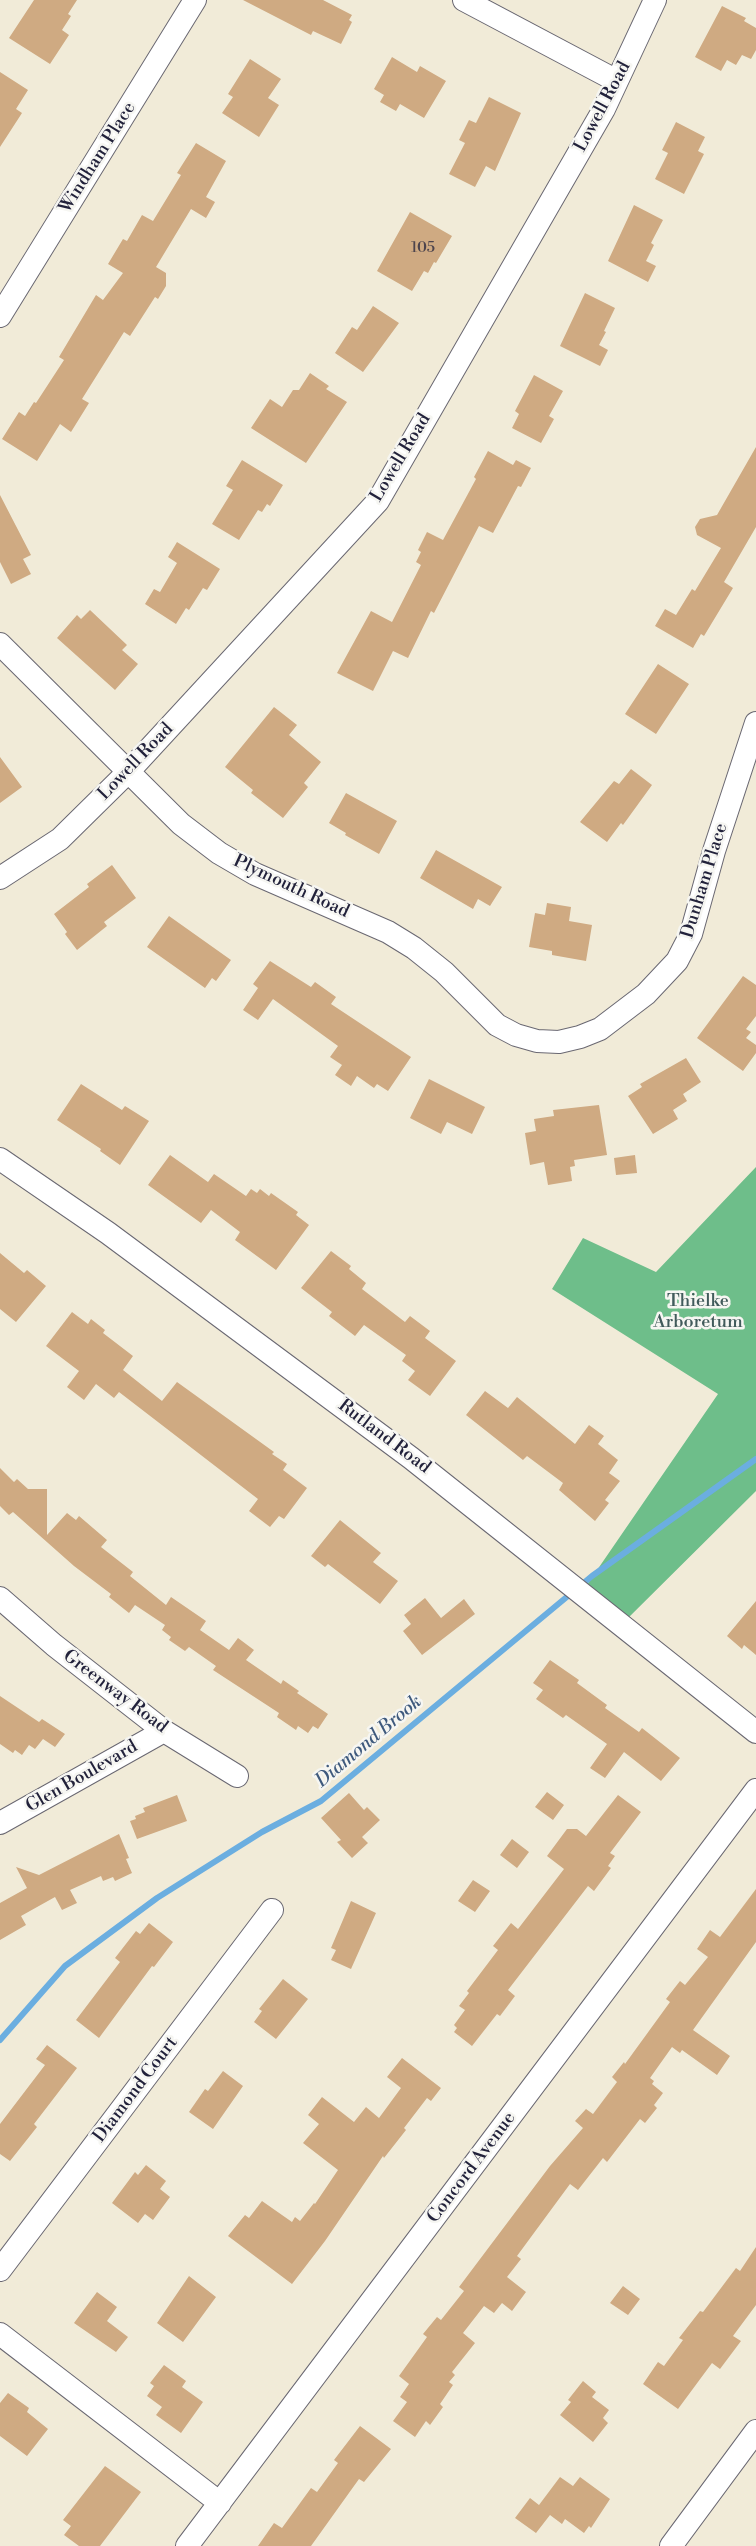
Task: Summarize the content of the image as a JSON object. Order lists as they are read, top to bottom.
{
  "streets": {
    "street": [
      "Lowell Road",
      "Windham Place",
      "Dunham Place",
      "Plymouth Road",
      "Rutland Road",
      "Greenway Road",
      "Glen Boulevard",
      "Diamond Court",
      "Concord Avenue"
    ]
  },
  "crossings": [
    ["Lowell Road", "Plymouth Road"],
    ["Dunham Place", "Plymouth Road"],
    ["Greenway Road", "Glen Boulevard"]
  ],
  "water": ["Diamond Brook"],
  "parks": ["Thielke Arboretum"],
  "house_numbers": ["105"]
}
